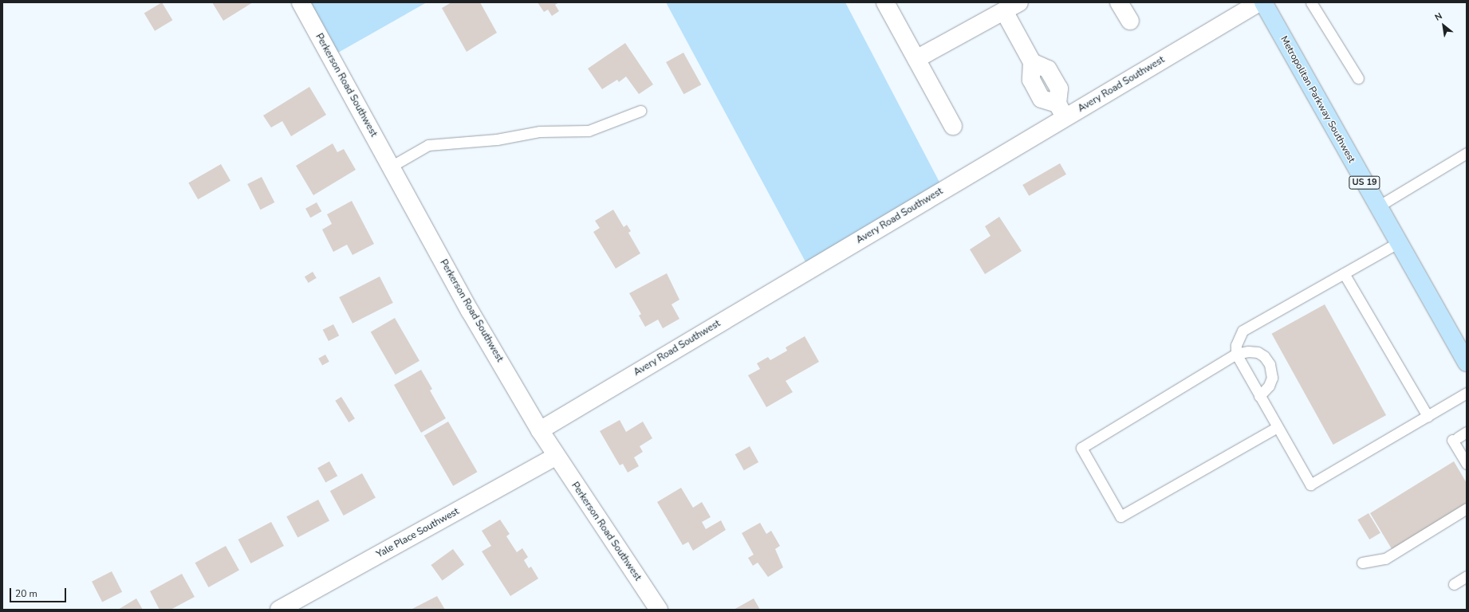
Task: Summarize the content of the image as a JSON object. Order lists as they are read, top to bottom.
{
  "streets": {
    "main road": ["Metropolitan Parkway Southwest", "US 19"],
    "street": ["Avery Road Southwest", "Perkerson Road Southwest", "Yale Place Southwest"]
  },
  "crossings": [
    ["Avery Road Southwest", "Perkerson Road Southwest"],
    ["Perkerson Road Southwest", "Yale Place Southwest"]
  ],
  "scale_bar": "20 m",
  "north": "top left"
}
